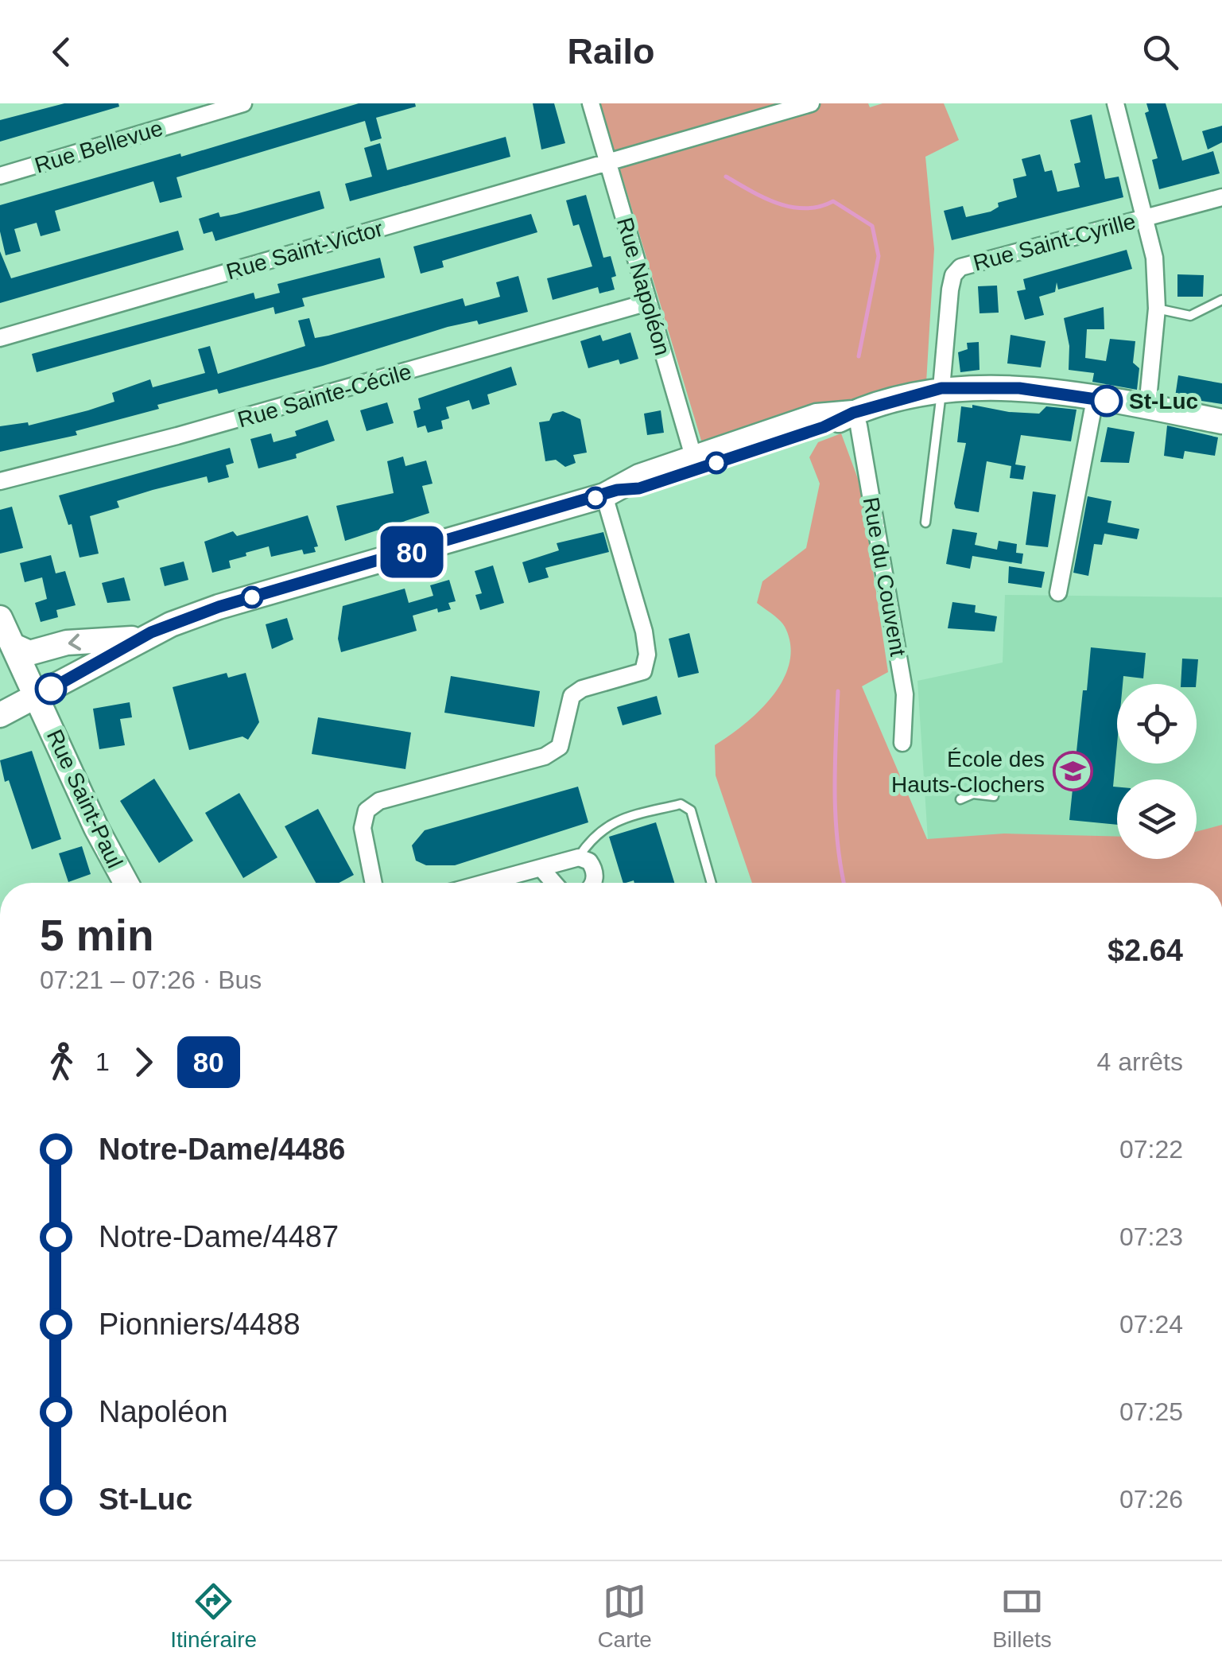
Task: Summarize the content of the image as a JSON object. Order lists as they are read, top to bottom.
{
  "streets": {
    "street": [
      "Rue Bellevue",
      "Rue Saint-Cyrille",
      "Rue Saint-Victor",
      "Rue Napoléon",
      "Rue Sainte-Cécile",
      "Rue du Couvent",
      "Rue Saint-Paul"
    ]
  },
  "crossings": [
    ["Rue Saint-Victor", "Rue Napoléon"],
    ["Rue Napoléon", "Rue Sainte-Cécile"]
  ],
  "places": {
    "other": ["St-Luc"],
    "school or university": ["École des Hauts-Clochers"]
  },
  "lines": ["bus line 80"],
  "page": {
    "header": "Railo",
    "on_map": "80",
    "heading": ["5 min", "07:21 – 07:26 · Bus", "$2.64"],
    "legs": ["1", "80", "4 arrêts"],
    "list": [
      {
        "name": "Notre-Dame/4486",
        "value": "07:22"
      },
      {
        "name": "Notre-Dame/4487",
        "value": "07:23"
      },
      {
        "name": "Pionniers/4488",
        "value": "07:24"
      },
      {
        "name": "Napoléon",
        "value": "07:25"
      },
      {
        "name": "St-Luc",
        "value": "07:26"
      }
    ],
    "tabs": ["Itinéraire", "Carte", "Billets"]
  }
}
